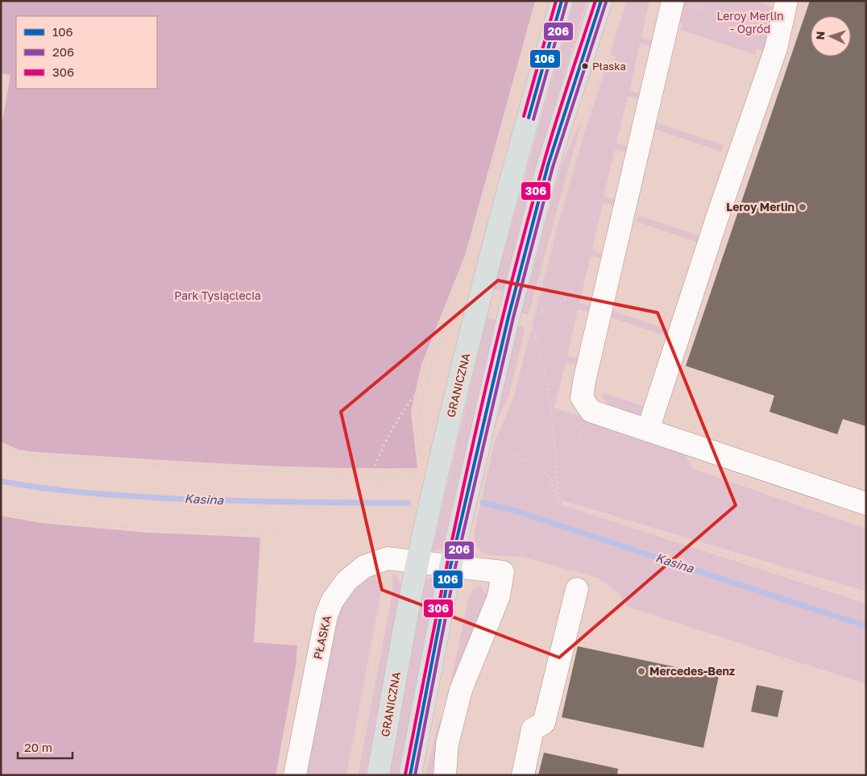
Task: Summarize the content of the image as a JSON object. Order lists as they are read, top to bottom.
{
  "streets": {
    "main road": ["GRANICZNA"],
    "street": ["PŁASKA"]
  },
  "crossings": [
    ["GRANICZNA", "PŁASKA"]
  ],
  "water": ["Kasina"],
  "parks": ["Leroy Merlin - Ogród", "Park Tysiąclecia"],
  "places": ["Płaska", "Leroy Merlin", "Mercedes-Benz"],
  "lines": ["transit line 106", "transit line 306", "transit line 206"],
  "legend": ["106", "206", "306"],
  "scale_bar": "20 m",
  "north": "left"
}
